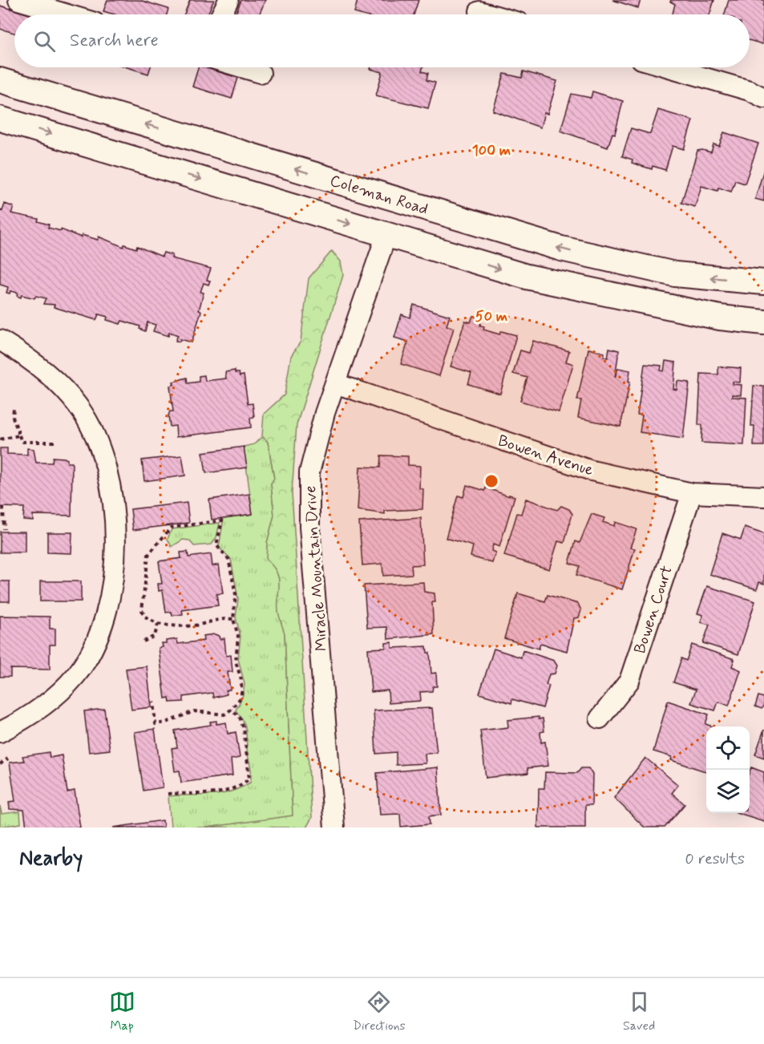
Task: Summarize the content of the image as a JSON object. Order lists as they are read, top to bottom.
{
  "streets": {
    "street": [
      "Coleman Road",
      "Bowen Avenue",
      "Miracle Mountain Drive",
      "Bowen Court"
    ]
  },
  "crossings": [
    ["Bowen Avenue", "Miracle Mountain Drive"],
    ["Bowen Avenue", "Bowen Court"]
  ],
  "page": {
    "search": "Search here",
    "heading": ["Nearby", "0 results"],
    "nav": ["Map", "Directions", "Saved"]
  },
  "rings": ["100 m", "50 m"]
}
